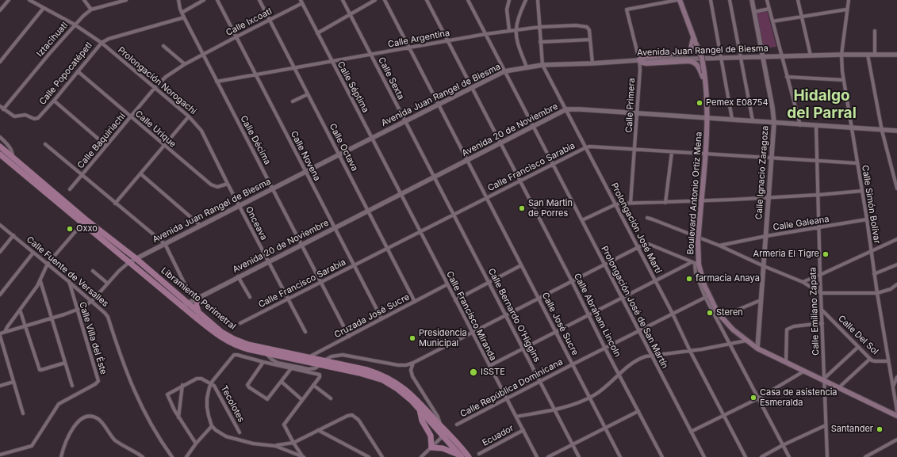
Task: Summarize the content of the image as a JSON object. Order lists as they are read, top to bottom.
{
  "streets": {
    "main road": ["Boulevard Antonio Ortiz Mena", "Libramiento Perimetral"],
    "street": [
      "Calle Ixcoatl",
      "Calle Argentina",
      "Iztacihuatl",
      "Avenida Juan Rangel de Biesma",
      "Calle Popocatépetl",
      "Calle Sexta",
      "Prolongación Norogachi",
      "Calle Séptima",
      "Calle Primera",
      "Calle Urique",
      "Avenida 20 de Noviembre",
      "Calle Décima",
      "Calle Baquiriachi",
      "Calle Octava",
      "Calle Novena",
      "Calle Francisco Sarabia",
      "Calle Ignacio Zaragoza",
      "Calle Simón Bolívar",
      "Onceava",
      "Calle Galeana",
      "Prolongación José Martí",
      "Calle Fuente de Versalles",
      "Prolongación José de San Martín",
      "Calle Emiliano Zapata",
      "Calle Bernardo O'Higgins",
      "Calle Abraham Lincoln",
      "Cruzada José Sucre",
      "Calle Francisco Miranda",
      "Calle José Sucre",
      "Calle Del Sol",
      "Calle Villa del Éste",
      "Calle República Dominicana",
      "Tecolotes",
      "Ecuador"
    ]
  },
  "crossings": [
    ["Calle Ixcoatl", "Calle Séptima"],
    ["Calle Ixcoatl", "Calle Décima"],
    ["Calle Ixcoatl", "Calle Baquiriachi"],
    ["Calle Ixcoatl", "Calle Octava"],
    ["Calle Ixcoatl", "Calle Novena"],
    ["Calle Argentina", "Avenida Juan Rangel de Biesma"],
    ["Calle Argentina", "Calle Sexta"],
    ["Calle Argentina", "Calle Séptima"],
    ["Calle Argentina", "Calle Décima"],
    ["Calle Argentina", "Calle Octava"],
    ["Calle Argentina", "Calle Novena"],
    ["Calle Argentina", "Prolongación José Martí"],
    ["Calle Argentina", "Prolongación José de San Martín"],
    ["Calle Argentina", "Calle Abraham Lincoln"],
    ["Calle Argentina", "Calle José Sucre"],
    ["Iztacihuatl", "Calle Popocatépetl"],
    ["Iztacihuatl", "Prolongación Norogachi"],
    ["Avenida Juan Rangel de Biesma", "Calle Sexta"],
    ["Avenida Juan Rangel de Biesma", "Prolongación Norogachi"],
    ["Avenida Juan Rangel de Biesma", "Calle Séptima"],
    ["Avenida Juan Rangel de Biesma", "Calle Primera"],
    ["Avenida Juan Rangel de Biesma", "Calle Décima"],
    ["Avenida Juan Rangel de Biesma", "Calle Octava"],
    ["Avenida Juan Rangel de Biesma", "Calle Novena"],
    ["Avenida Juan Rangel de Biesma", "Calle Ignacio Zaragoza"],
    ["Avenida Juan Rangel de Biesma", "Calle Simón Bolívar"],
    ["Avenida Juan Rangel de Biesma", "Onceava"],
    ["Avenida Juan Rangel de Biesma", "Prolongación José Martí"],
    ["Avenida Juan Rangel de Biesma", "Libramiento Perimetral"],
    ["Avenida Juan Rangel de Biesma", "Prolongación José de San Martín"],
    ["Avenida Juan Rangel de Biesma", "Calle Abraham Lincoln"],
    ["Avenida Juan Rangel de Biesma", "Calle José Sucre"],
    ["Calle Popocatépetl", "Prolongación Norogachi"],
    ["Calle Popocatépetl", "Calle Urique"],
    ["Calle Popocatépetl", "Calle Décima"],
    ["Calle Sexta", "Avenida 20 de Noviembre"],
    ["Calle Sexta", "Calle Francisco Sarabia"],
    ["Calle Sexta", "Calle Bernardo O'Higgins"],
    ["Prolongación Norogachi", "Calle Urique"],
    ["Prolongación Norogachi", "Calle Baquiriachi"],
    ["Prolongación Norogachi", "Onceava"],
    ["Calle Séptima", "Avenida 20 de Noviembre"],
    ["Calle Séptima", "Calle Francisco Sarabia"],
    ["Calle Séptima", "Calle Francisco Miranda"],
    ["Calle Primera", "Avenida 20 de Noviembre"],
    ["Calle Primera", "Calle Francisco Sarabia"],
    ["Calle Primera", "Boulevard Antonio Ortiz Mena"],
    ["Calle Urique", "Calle Baquiriachi"],
    ["Avenida 20 de Noviembre", "Calle Décima"],
    ["Avenida 20 de Noviembre", "Calle Octava"],
    ["Avenida 20 de Noviembre", "Calle Novena"],
    ["Avenida 20 de Noviembre", "Calle Ignacio Zaragoza"],
    ["Avenida 20 de Noviembre", "Boulevard Antonio Ortiz Mena"],
    ["Avenida 20 de Noviembre", "Calle Simón Bolívar"],
    ["Avenida 20 de Noviembre", "Onceava"],
    ["Avenida 20 de Noviembre", "Prolongación José Martí"],
    ["Avenida 20 de Noviembre", "Libramiento Perimetral"],
    ["Avenida 20 de Noviembre", "Prolongación José de San Martín"],
    ["Avenida 20 de Noviembre", "Calle Emiliano Zapata"],
    ["Avenida 20 de Noviembre", "Calle Abraham Lincoln"],
    ["Avenida 20 de Noviembre", "Calle José Sucre"],
    ["Calle Décima", "Calle Baquiriachi"],
    ["Calle Décima", "Calle Francisco Sarabia"],
    ["Calle Décima", "Cruzada José Sucre"],
    ["Calle Octava", "Calle Francisco Sarabia"],
    ["Calle Octava", "Cruzada José Sucre"],
    ["Calle Novena", "Calle Francisco Sarabia"],
    ["Calle Novena", "Cruzada José Sucre"],
    ["Calle Francisco Sarabia", "Calle Ignacio Zaragoza"],
    ["Calle Francisco Sarabia", "Boulevard Antonio Ortiz Mena"],
    ["Calle Francisco Sarabia", "Calle Simón Bolívar"],
    ["Calle Francisco Sarabia", "Onceava"],
    ["Calle Francisco Sarabia", "Prolongación José Martí"],
    ["Calle Francisco Sarabia", "Prolongación José de San Martín"],
    ["Calle Francisco Sarabia", "Calle Emiliano Zapata"],
    ["Calle Francisco Sarabia", "Calle Bernardo O'Higgins"],
    ["Calle Francisco Sarabia", "Calle Abraham Lincoln"],
    ["Calle Francisco Sarabia", "Calle Francisco Miranda"],
    ["Calle Francisco Sarabia", "Calle José Sucre"],
    ["Calle Ignacio Zaragoza", "Boulevard Antonio Ortiz Mena"],
    ["Calle Ignacio Zaragoza", "Calle Galeana"],
    ["Boulevard Antonio Ortiz Mena", "Calle Emiliano Zapata"],
    ["Boulevard Antonio Ortiz Mena", "Calle República Dominicana"],
    ["Calle Simón Bolívar", "Calle Galeana"],
    ["Calle Simón Bolívar", "Calle Del Sol"],
    ["Calle Galeana", "Calle Emiliano Zapata"],
    ["Prolongación José Martí", "Calle República Dominicana"],
    ["Calle Fuente de Versalles", "Calle Villa del Éste"],
    ["Libramiento Perimetral", "Cruzada José Sucre"],
    ["Prolongación José de San Martín", "Calle República Dominicana"],
    ["Calle Emiliano Zapata", "Calle Del Sol"],
    ["Calle Bernardo O'Higgins", "Calle República Dominicana"],
    ["Calle Abraham Lincoln", "Calle República Dominicana"],
    ["Cruzada José Sucre", "Calle Francisco Miranda"],
    ["Calle Francisco Miranda", "Calle República Dominicana"],
    ["Calle Francisco Miranda", "Ecuador"],
    ["Calle José Sucre", "Calle República Dominicana"]
  ],
  "districts": ["Hidalgo del Parral"],
  "places": [
    "Pemex E08754",
    "San Martin de Porres",
    "Oxxo",
    "Armeria El Tigre",
    "farmacia Anaya",
    "Steren",
    "Presidencia Municipal",
    "ISSTE",
    "Casa de asistencia Esmeralda",
    "Santander"
  ]
}
